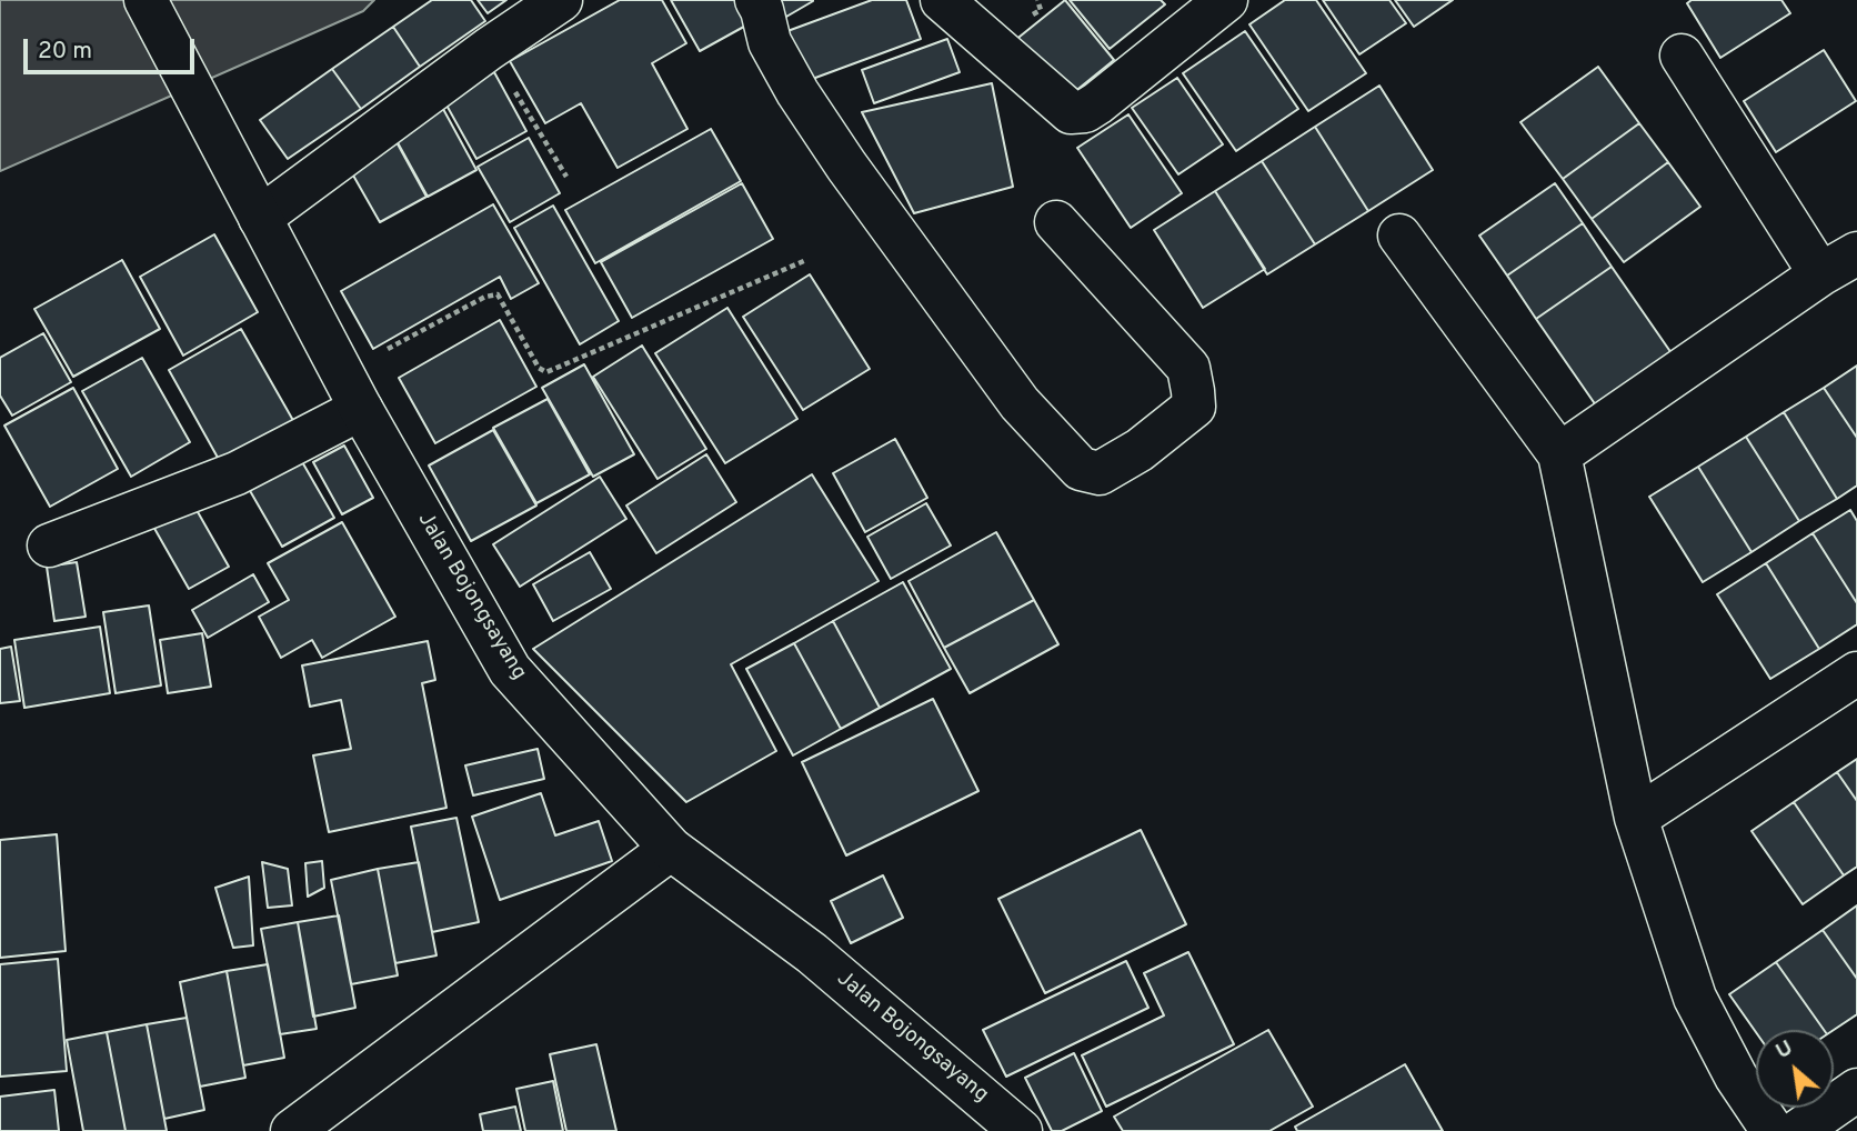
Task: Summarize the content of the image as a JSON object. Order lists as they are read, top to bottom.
{
  "streets": {
    "street": ["Jalan Bojongsayang"]
  },
  "scale_bar": "20 m",
  "north": "top left"
}
